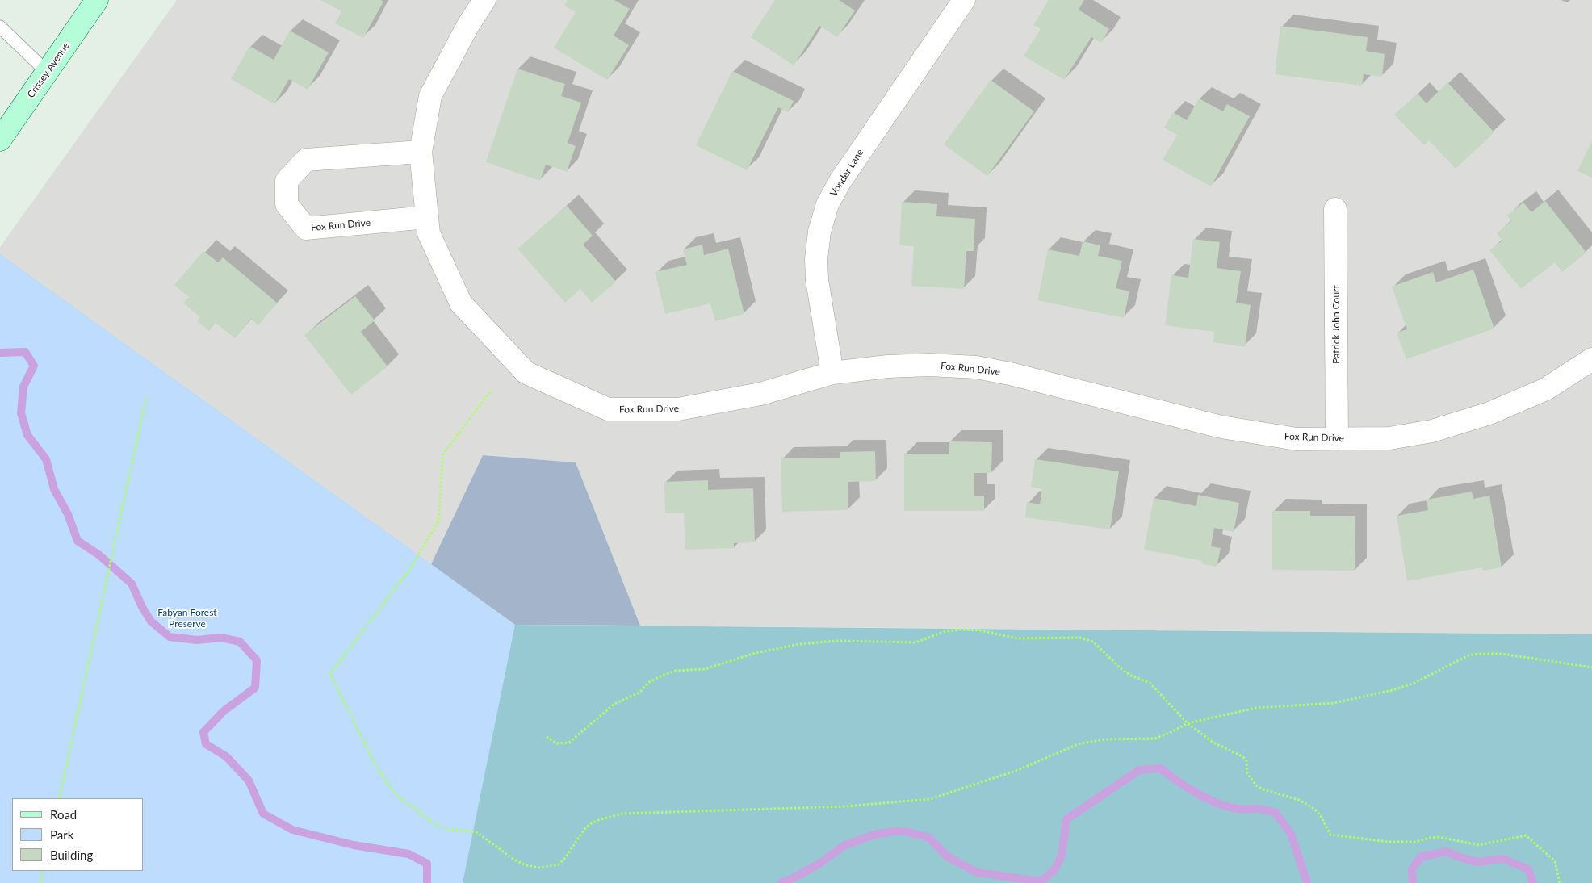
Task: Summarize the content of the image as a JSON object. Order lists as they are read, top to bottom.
{
  "streets": {
    "main road": ["Crissey Avenue"],
    "street": ["Vonder Lane", "Fox Run Drive", "Patrick John Court"]
  },
  "crossings": [
    ["Vonder Lane", "Fox Run Drive"],
    ["Fox Run Drive", "Patrick John Court"]
  ],
  "parks": ["Fabyan Forest Preserve"],
  "legend": ["Road", "Park", "Building"]
}
